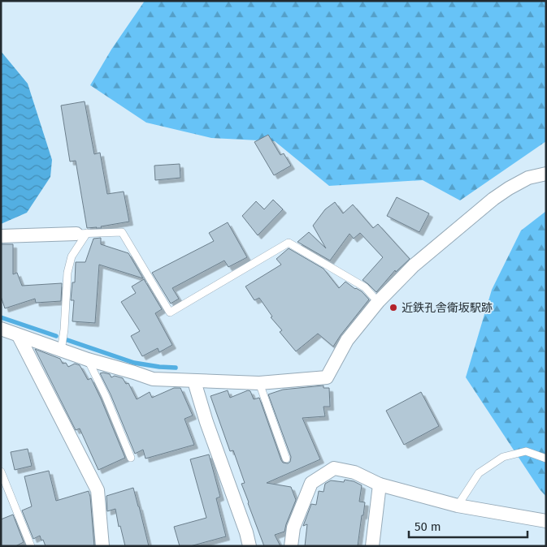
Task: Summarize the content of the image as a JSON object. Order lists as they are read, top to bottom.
{
  "places": ["近鉄孔舎衛坂駅跡"],
  "scale_bar": "50 m"
}
